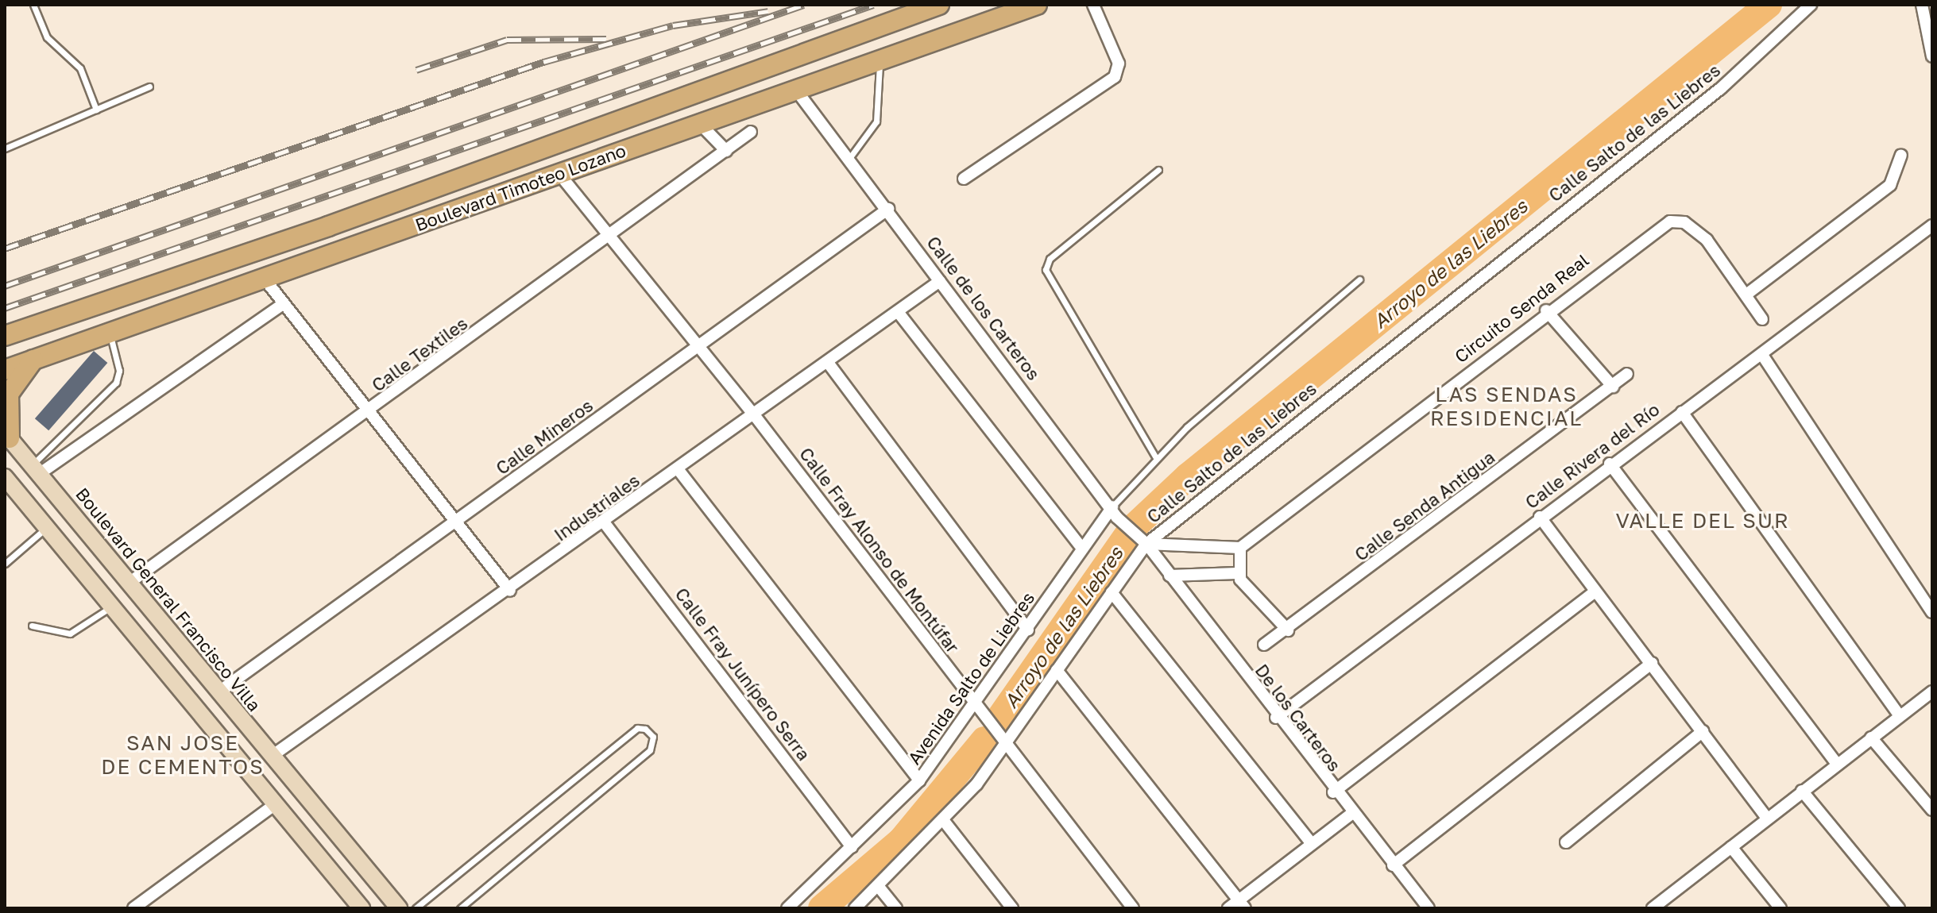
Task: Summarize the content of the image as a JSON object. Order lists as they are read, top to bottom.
{
  "streets": {
    "main road": ["Boulevard Timoteo Lozano", "Boulevard General Francisco Villa"],
    "street": [
      "Calle Salto de las Liebres",
      "Calle de los Carteros",
      "Circuito Senda Real",
      "Calle Textiles",
      "Calle Mineros",
      "Calle Rivera del Río",
      "Calle Senda Antigua",
      "Industriales",
      "Calle Fray Alonso de Montúfar",
      "Calle Fray Junípero Serra",
      "Avenida Salto de Liebres",
      "De los Carteros"
    ]
  },
  "crossings": [
    ["Calle Salto de las Liebres", "Calle de los Carteros"],
    ["Calle Salto de las Liebres", "De los Carteros"],
    ["Boulevard Timoteo Lozano", "Calle de los Carteros"],
    ["Boulevard Timoteo Lozano", "Calle Fray Alonso de Montúfar"],
    ["Calle de los Carteros", "Calle Mineros"],
    ["Calle de los Carteros", "Industriales"],
    ["Calle de los Carteros", "Avenida Salto de Liebres"],
    ["Calle de los Carteros", "De los Carteros"],
    ["Calle Textiles", "Calle Fray Alonso de Montúfar"],
    ["Calle Textiles", "Boulevard General Francisco Villa"],
    ["Calle Mineros", "Calle Fray Alonso de Montúfar"],
    ["Calle Mineros", "Boulevard General Francisco Villa"],
    ["Calle Rivera del Río", "De los Carteros"],
    ["Industriales", "Calle Fray Alonso de Montúfar"],
    ["Industriales", "Boulevard General Francisco Villa"],
    ["Industriales", "Calle Fray Junípero Serra"],
    ["Calle Fray Alonso de Montúfar", "Avenida Salto de Liebres"],
    ["Calle Fray Junípero Serra", "Avenida Salto de Liebres"]
  ],
  "districts": ["LAS SENDAS RESIDENCIAL", "VALLE DEL SUR", "SAN JOSE DE CEMENTOS"],
  "water": ["Arroyo de las Liebres"]
}
